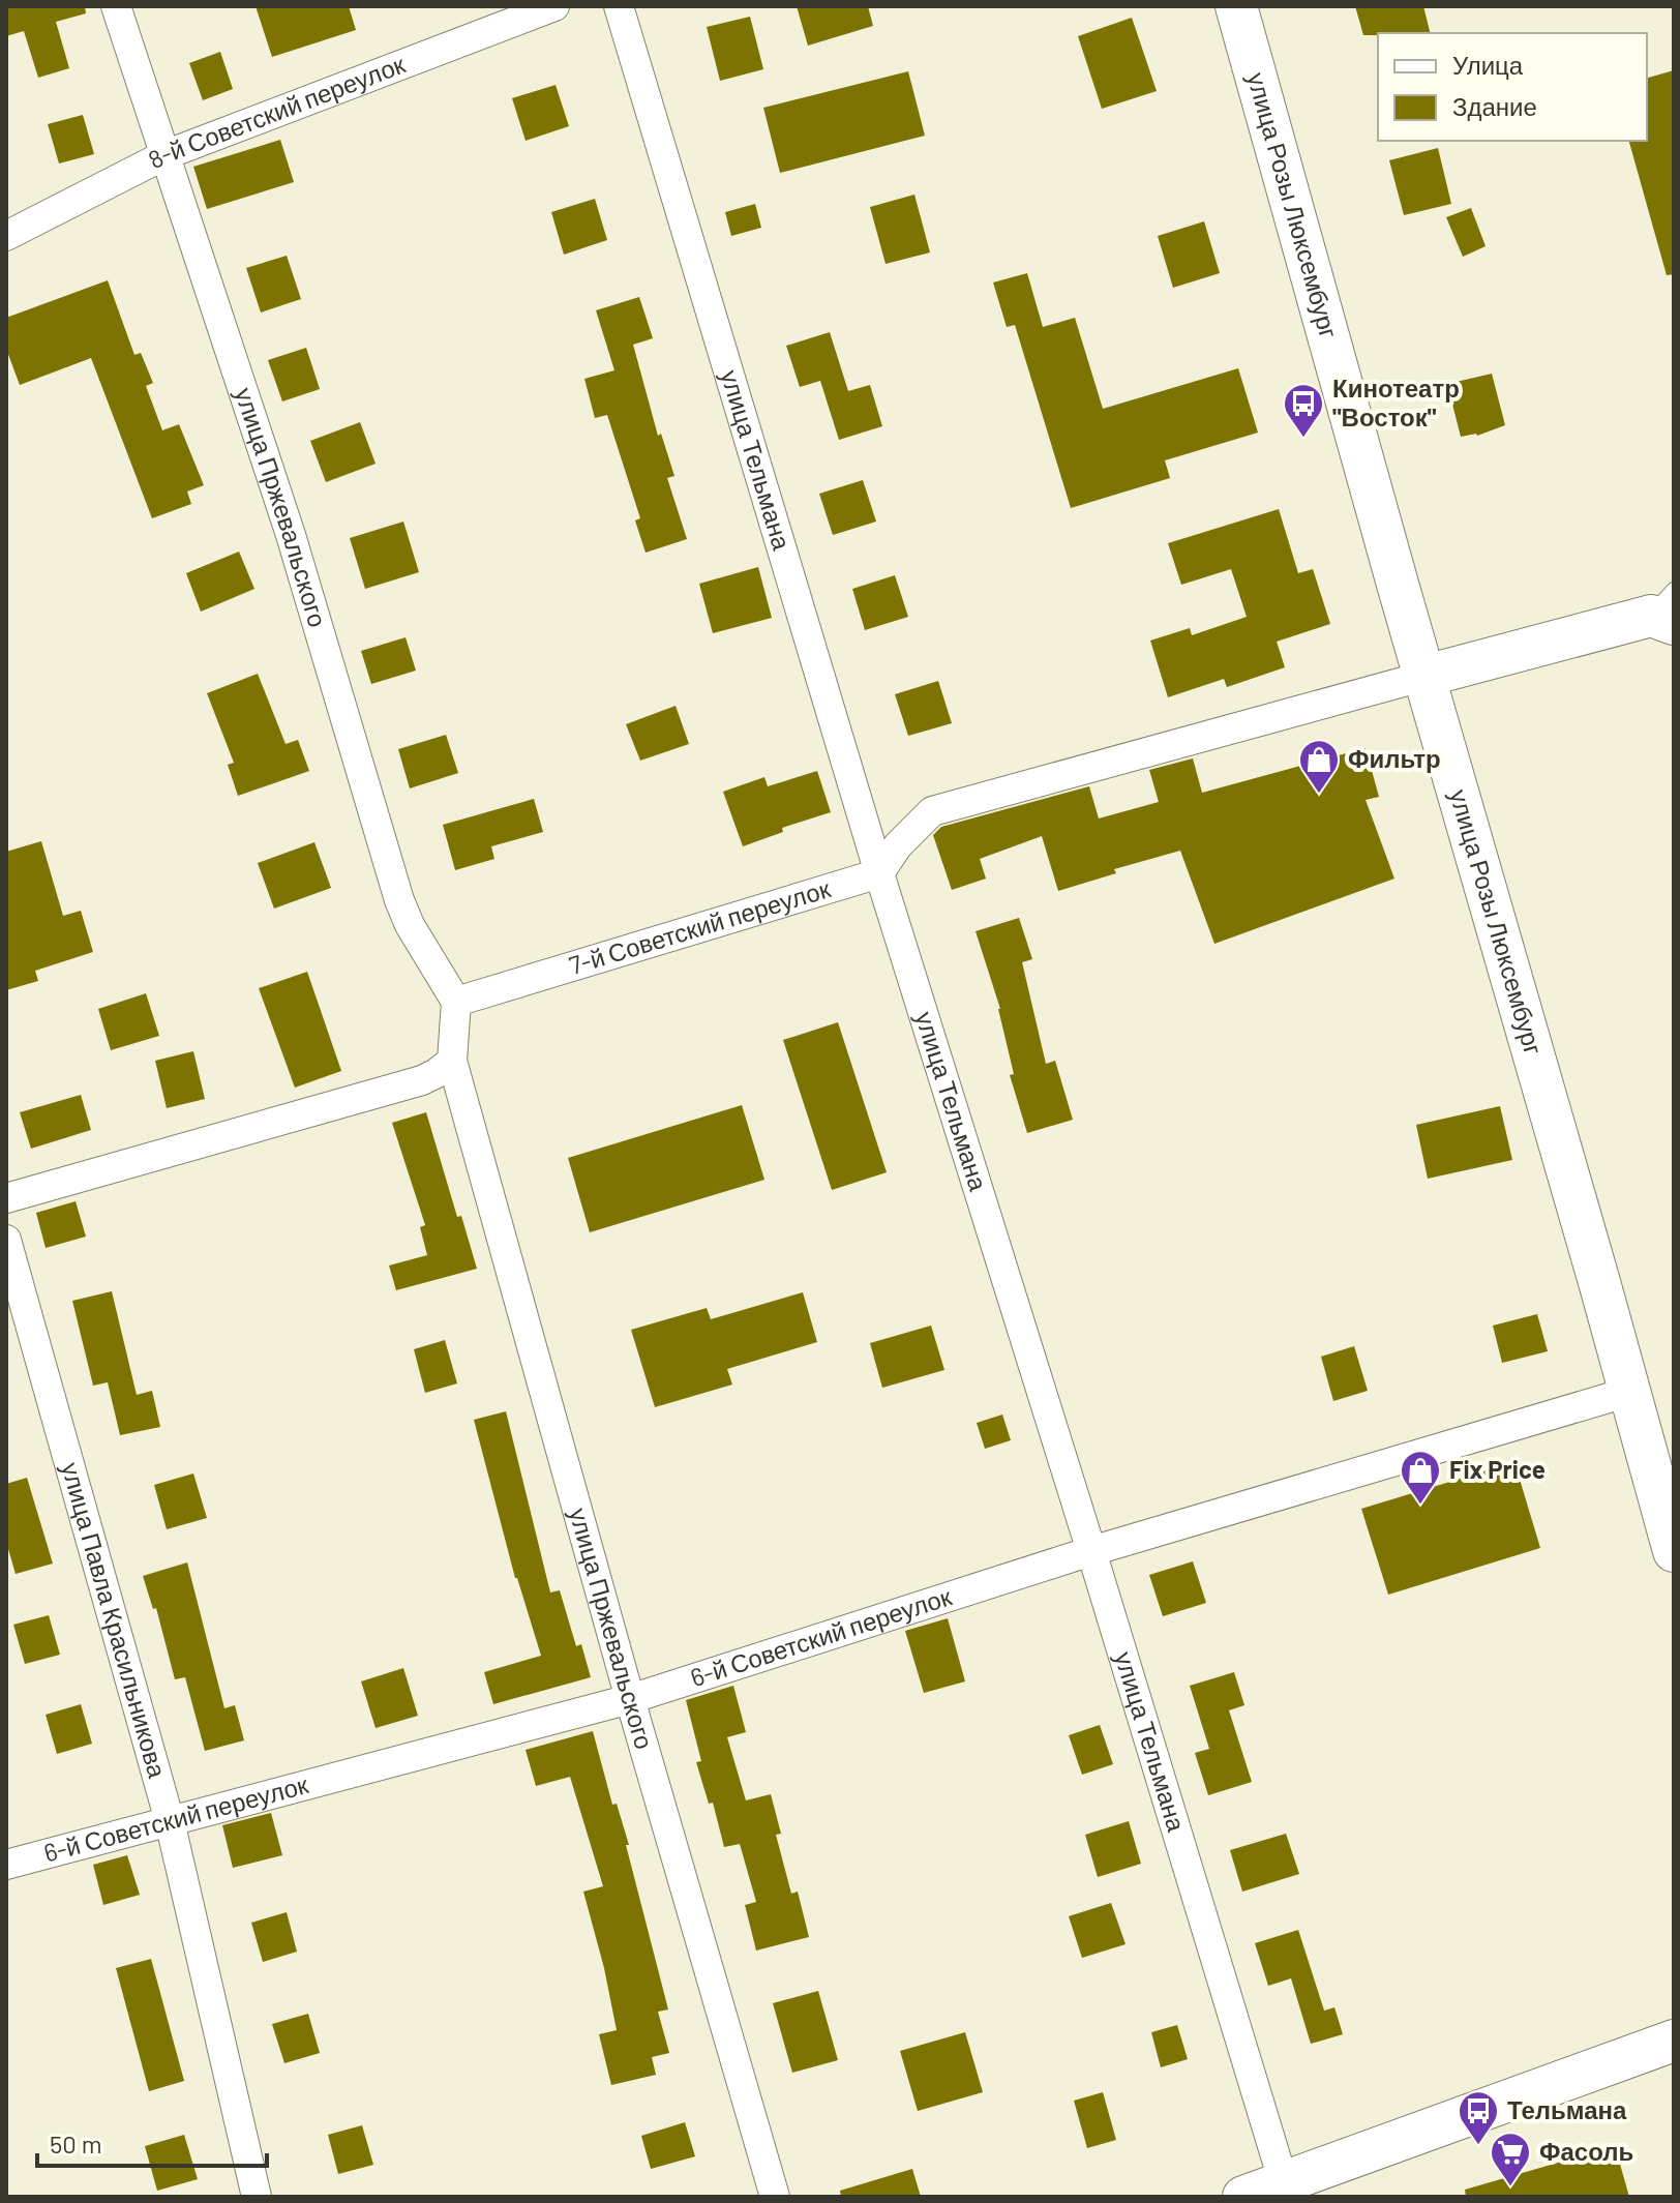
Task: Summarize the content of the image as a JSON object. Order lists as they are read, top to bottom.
{
  "streets": {
    "main road": ["улица Розы Люксембург"],
    "street": [
      "8-й Советский переулок",
      "улица Тельмана",
      "улица Пржевальского",
      "7-й Советский переулок",
      "улица Павла Красильникова",
      "6-й Советский переулок"
    ]
  },
  "crossings": [
    ["8-й Советский переулок", "улица Пржевальского"],
    ["улица Розы Люксембург", "6-й Советский переулок"],
    ["улица Тельмана", "7-й Советский переулок"],
    ["улица Тельмана", "6-й Советский переулок"],
    ["улица Пржевальского", "7-й Советский переулок"],
    ["улица Пржевальского", "6-й Советский переулок"],
    ["улица Павла Красильникова", "6-й Советский переулок"]
  ],
  "places": {
    "bus stop": ["Кинотеатр \"Восток\"", "Тельмана"],
    "shop": ["Фильтр", "Fix Price"],
    "supermarket": ["Фасоль"]
  },
  "legend": ["Улица", "Здание"],
  "scale_bar": "50 m"
}
